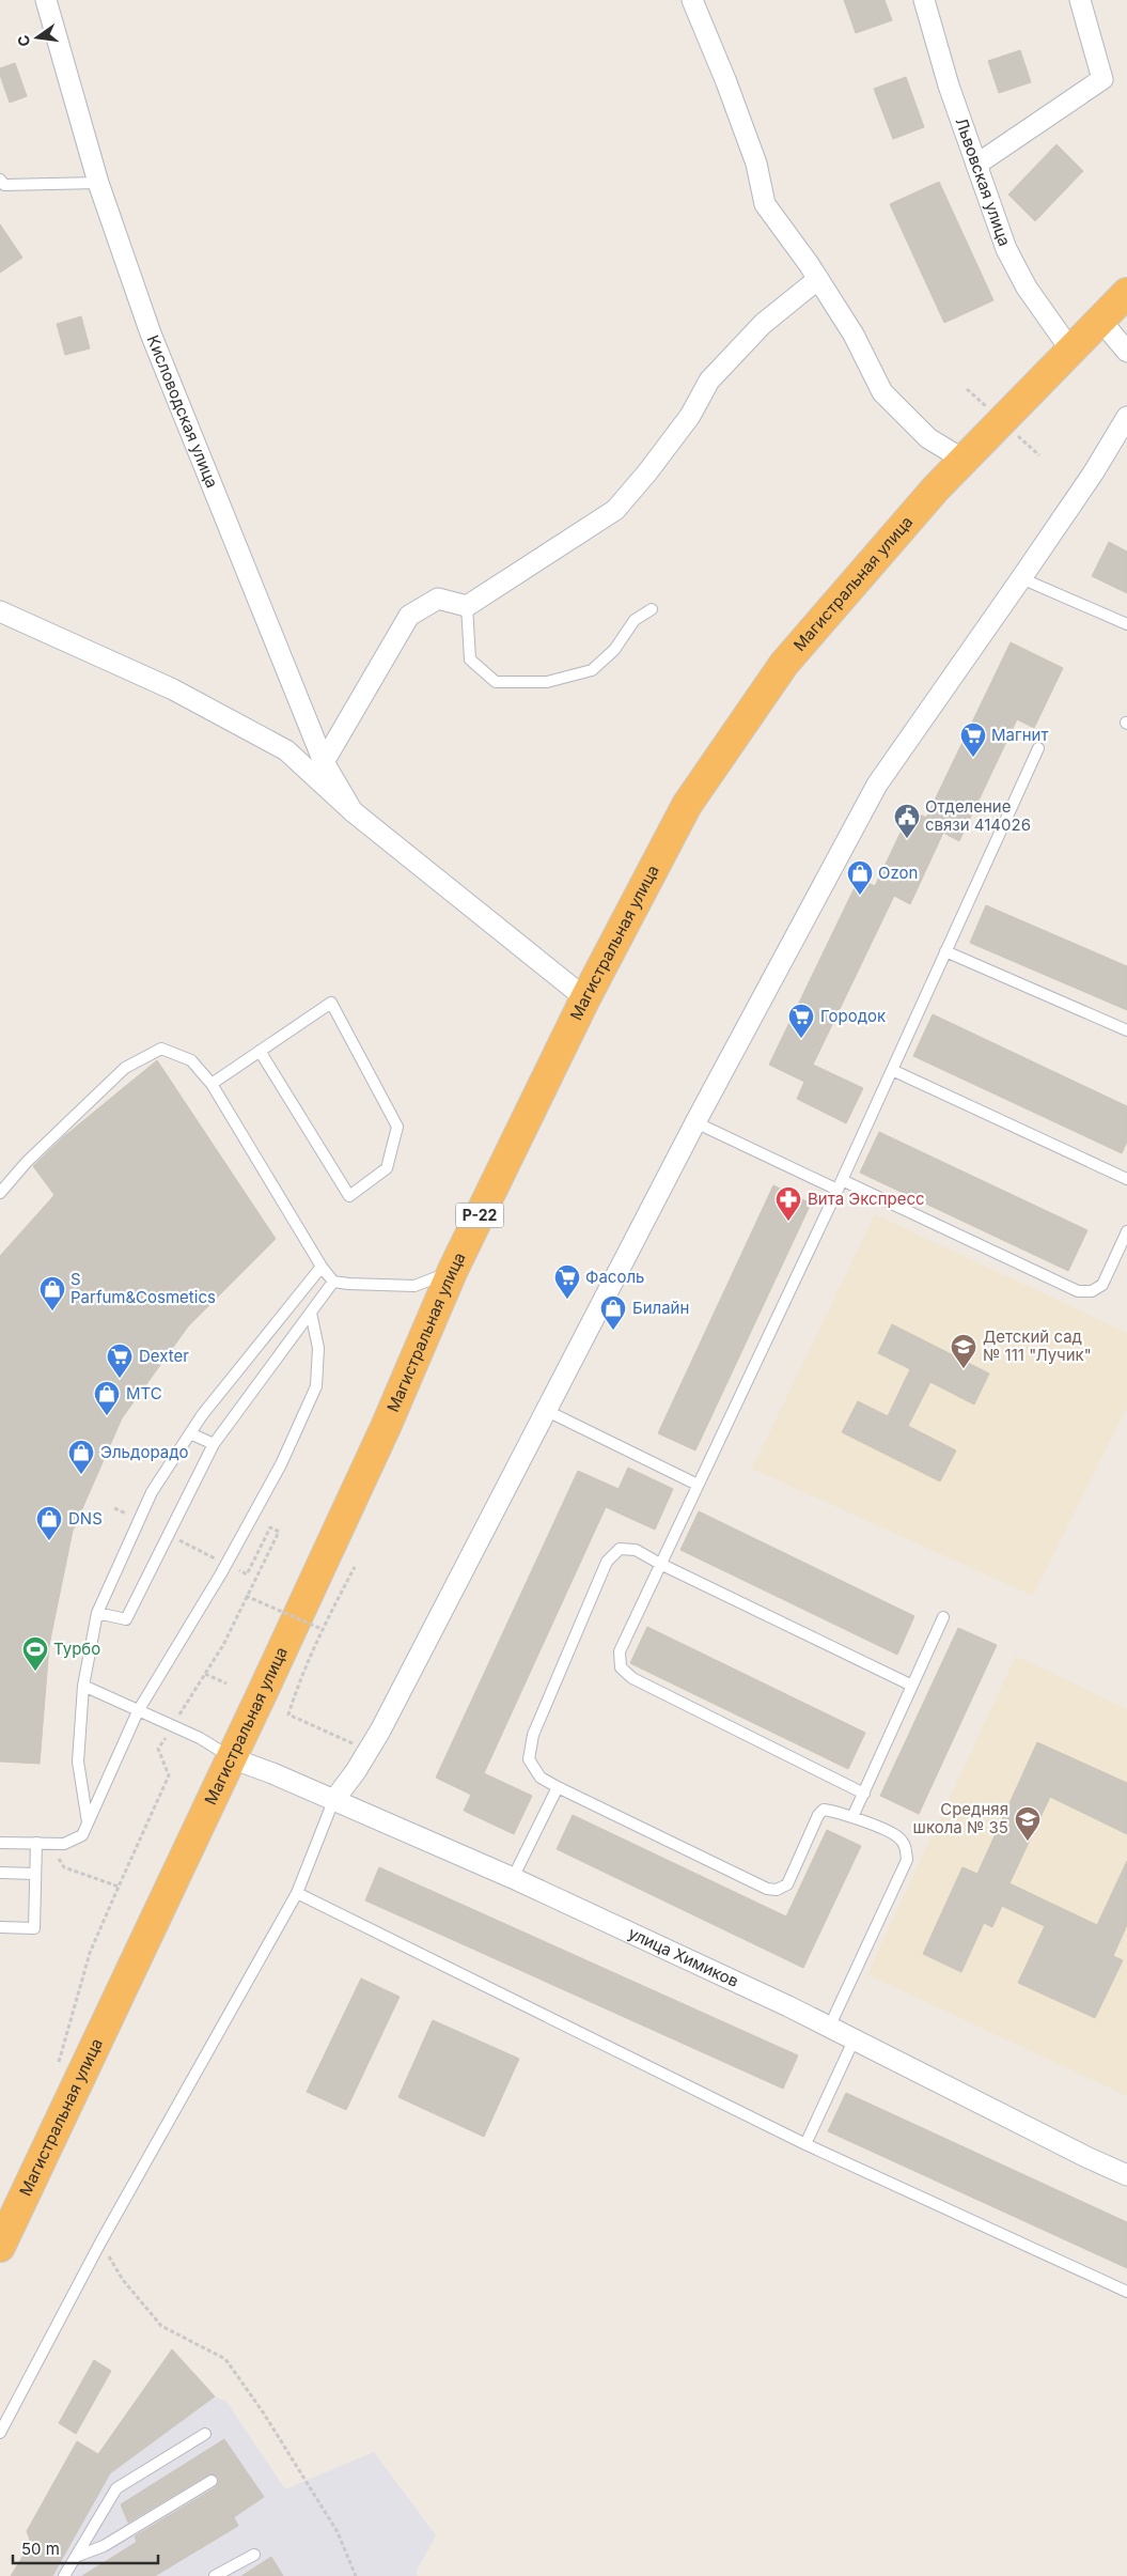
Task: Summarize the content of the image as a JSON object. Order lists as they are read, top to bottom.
{
  "streets": {
    "highway": ["Магистральная улица", "Р-22"],
    "street": ["Львовская улица", "Кисловодская улица", "улица Химиков"]
  },
  "crossings": [
    ["Львовская улица", "Магистральная улица"],
    ["Магистральная улица", "улица Химиков"]
  ],
  "places": {
    "supermarket": [
      "Магнит",
      "Городок",
      "Фасоль",
      "Dexter"
    ],
    "public building": ["Отделение связи 414026"],
    "shop": [
      "Ozon",
      "S Parfum&Cosmetics",
      "Билайн",
      "МТС",
      "Эльдорадо",
      "DNS"
    ],
    "pharmacy": ["Вита Экспресс"],
    "school or university": ["Детский сад № 111 \"Лучик\"", "Средняя школа № 35"],
    "sports": ["Турбо"]
  },
  "scale_bar": "50 m",
  "north": "left"
}
